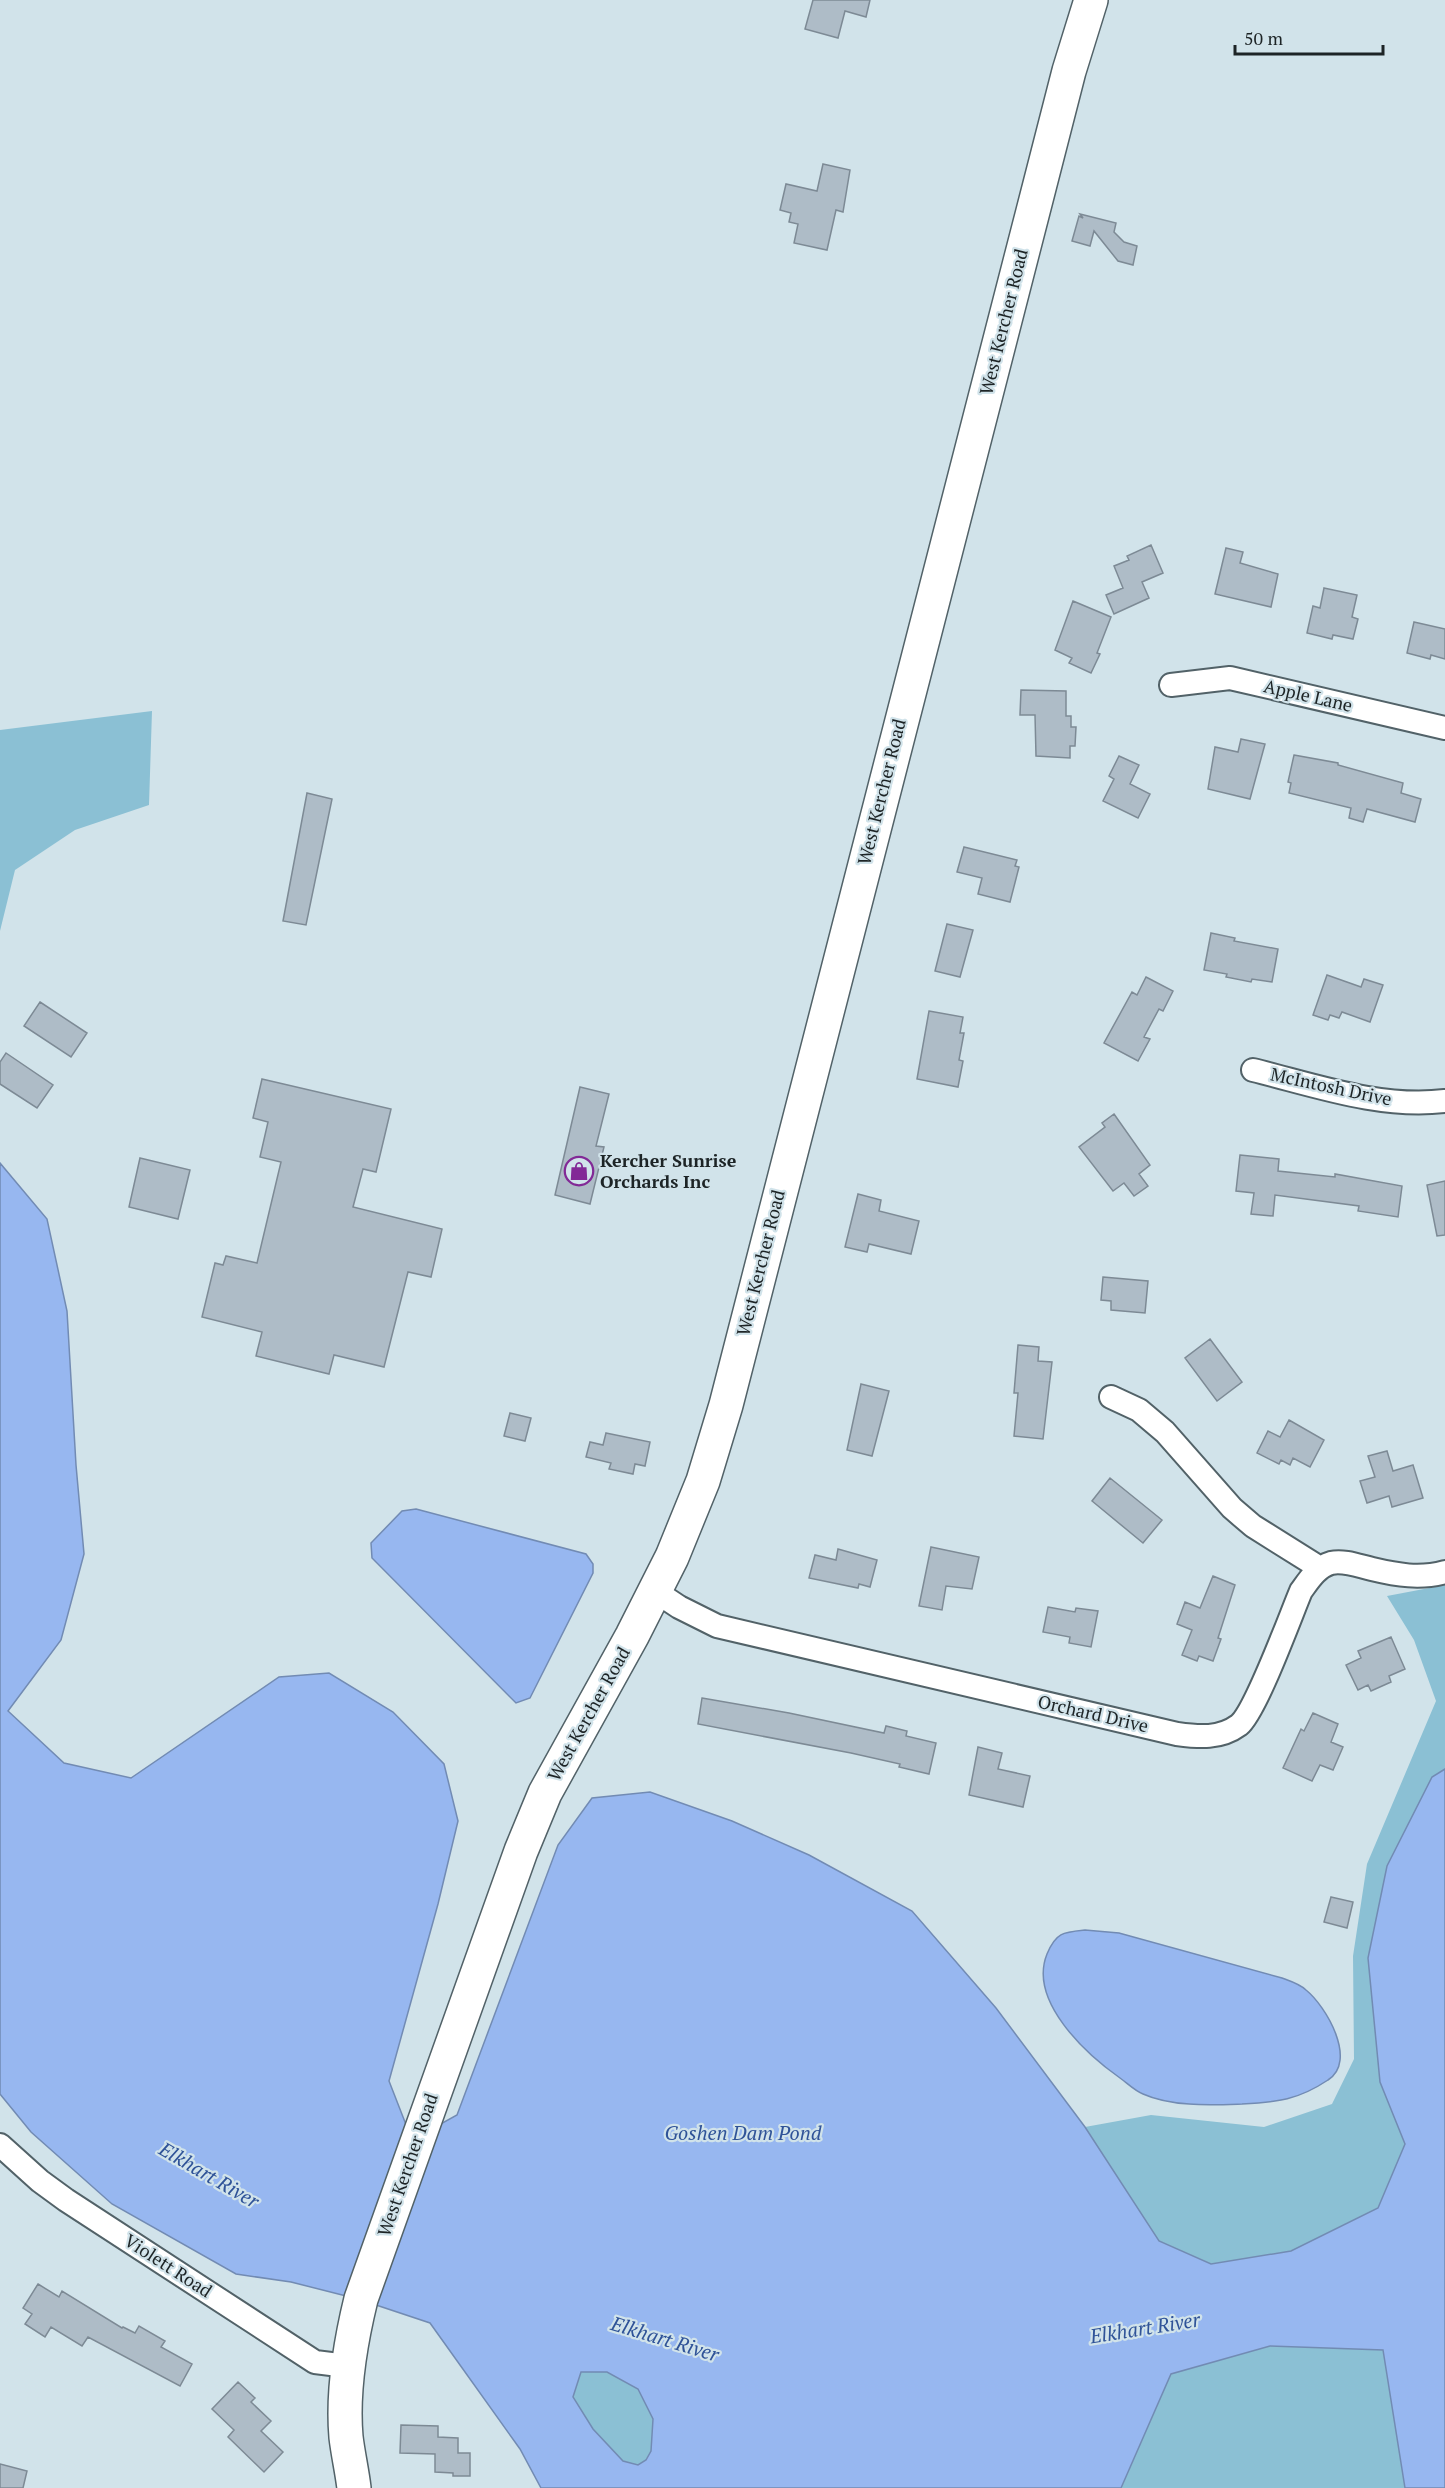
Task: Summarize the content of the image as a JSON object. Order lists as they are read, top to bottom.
{
  "streets": {
    "main road": ["West Kercher Road"],
    "street": [
      "Apple Lane",
      "McIntosh Drive",
      "Orchard Drive",
      "Violett Road"
    ]
  },
  "crossings": [
    ["West Kercher Road", "Orchard Drive"],
    ["West Kercher Road", "Violett Road"]
  ],
  "water": ["Goshen Dam Pond", "Elkhart River"],
  "places": {
    "shop": ["Kercher Sunrise Orchards Inc"]
  },
  "scale_bar": "50 m"
}
